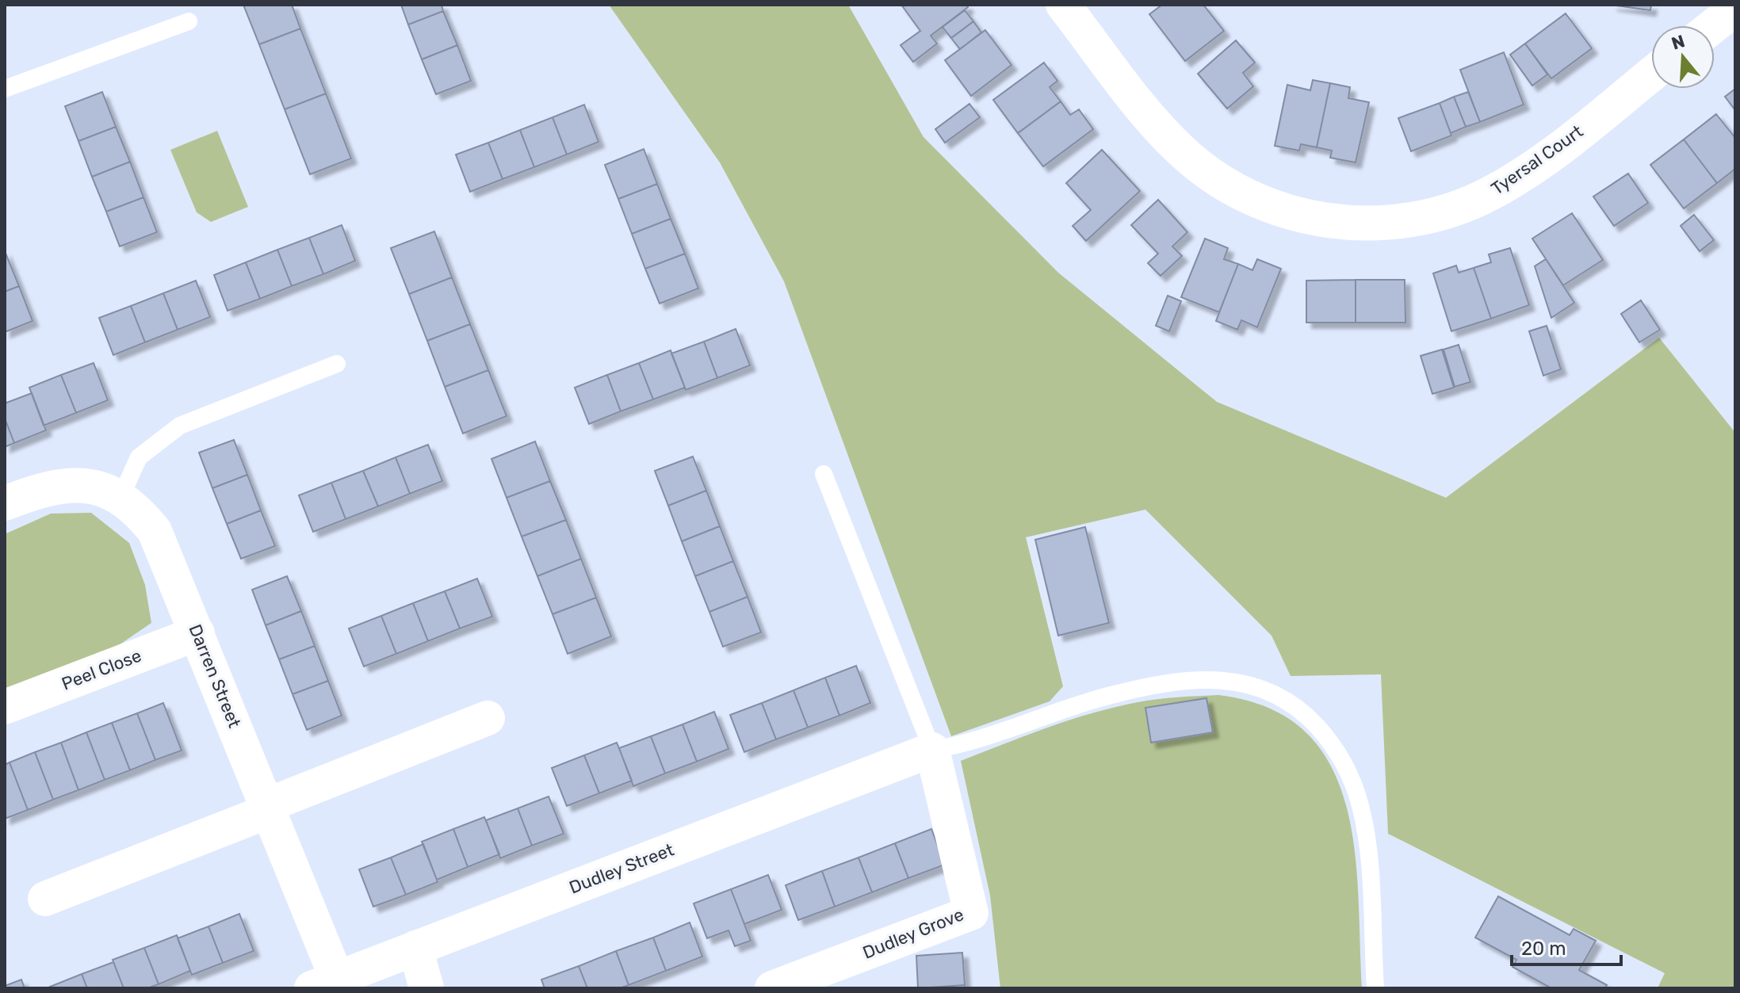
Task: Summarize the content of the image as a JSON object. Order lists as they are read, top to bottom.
{
  "streets": {
    "street": [
      "Tyersal Court",
      "Peel Close",
      "Darren Street",
      "Dudley Street",
      "Dudley Grove"
    ]
  },
  "crossings": [
    ["Peel Close", "Darren Street"],
    ["Darren Street", "Dudley Street"],
    ["Dudley Street", "Dudley Grove"]
  ],
  "scale_bar": "20 m",
  "north": "top"
}
